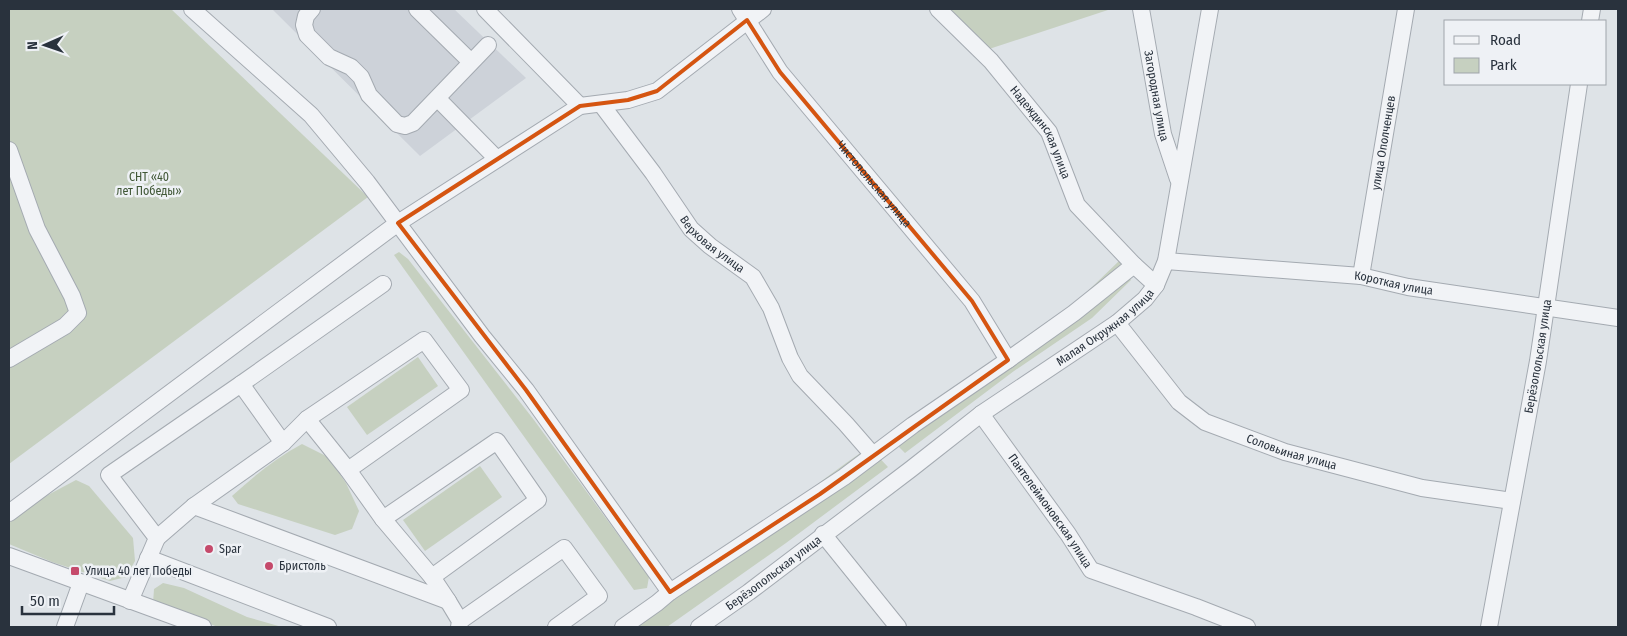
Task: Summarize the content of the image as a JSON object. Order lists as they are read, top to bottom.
{
  "streets": {
    "street": [
      "Загородная улица",
      "Надеждинская улица",
      "улица Ополченцев",
      "Чистопольская улица",
      "Верховая улица",
      "Короткая улица",
      "Малая Окружная улица",
      "Берёзопольская улица",
      "Соловьиная улица",
      "Пантелеймоновская улица"
    ]
  },
  "crossings": [
    ["Загородная улица", "Малая Окружная улица"],
    ["Надеждинская улица", "Малая Окружная улица"],
    ["улица Ополченцев", "Короткая улица"],
    ["Короткая улица", "Малая Окружная улица"],
    ["Короткая улица", "Берёзопольская улица"],
    ["Малая Окружная улица", "Берёзопольская улица"],
    ["Малая Окружная улица", "Соловьиная улица"],
    ["Малая Окружная улица", "Пантелеймоновская улица"],
    ["Берёзопольская улица", "Соловьиная улица"]
  ],
  "parks": ["СНТ «40 лет Победы»"],
  "places": {
    "other": ["Spar", "Бристоль"],
    "transit": ["Улица 40 лет Победы"]
  },
  "legend": ["Road", "Park"],
  "scale_bar": "50 m",
  "north": "left"
}
